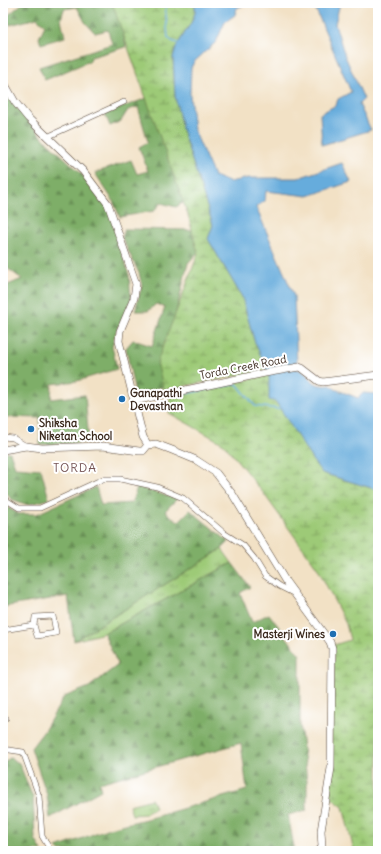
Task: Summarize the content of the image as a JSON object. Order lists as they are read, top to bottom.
{
  "streets": {
    "street": ["Torda Creek Road"]
  },
  "districts": ["TORDA"],
  "places": ["Ganapathi Devasthan", "Shiksha Niketan School", "Masterji Wines"]
}
